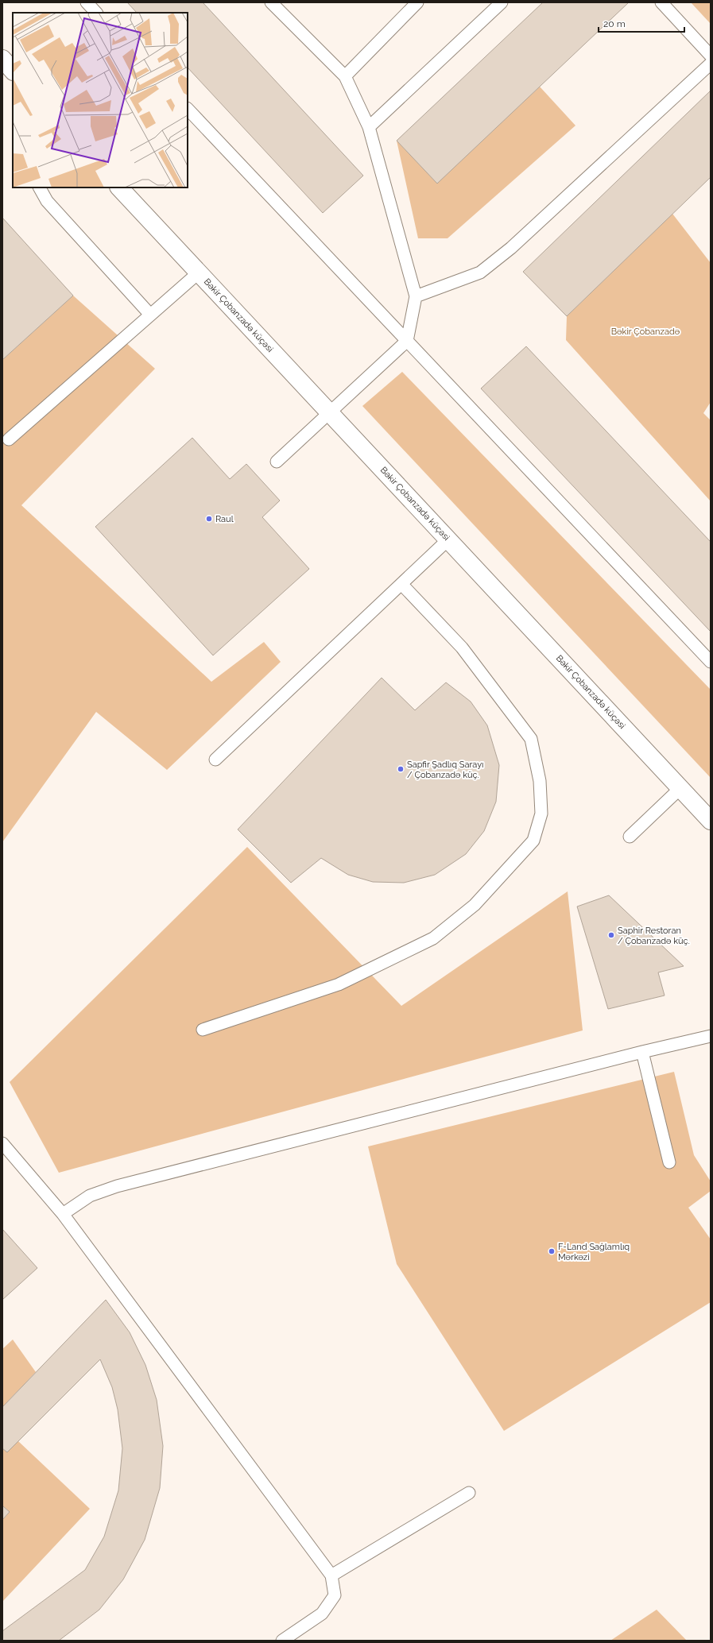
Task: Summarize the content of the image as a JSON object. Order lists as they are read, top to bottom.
{
  "streets": {
    "street": ["Bəkir Çobanzadə küçəsi"]
  },
  "parks": ["Bəkir Çobanzadə"],
  "places": [
    "Raul",
    "Sapfir Şadlıq Sarayı / Çobanzadə küç.",
    "Saphir Restoran / Çobanzadə küç.",
    "F-Land Sağlamlıq Mərkəzi"
  ],
  "scale_bar": "20 m"
}
